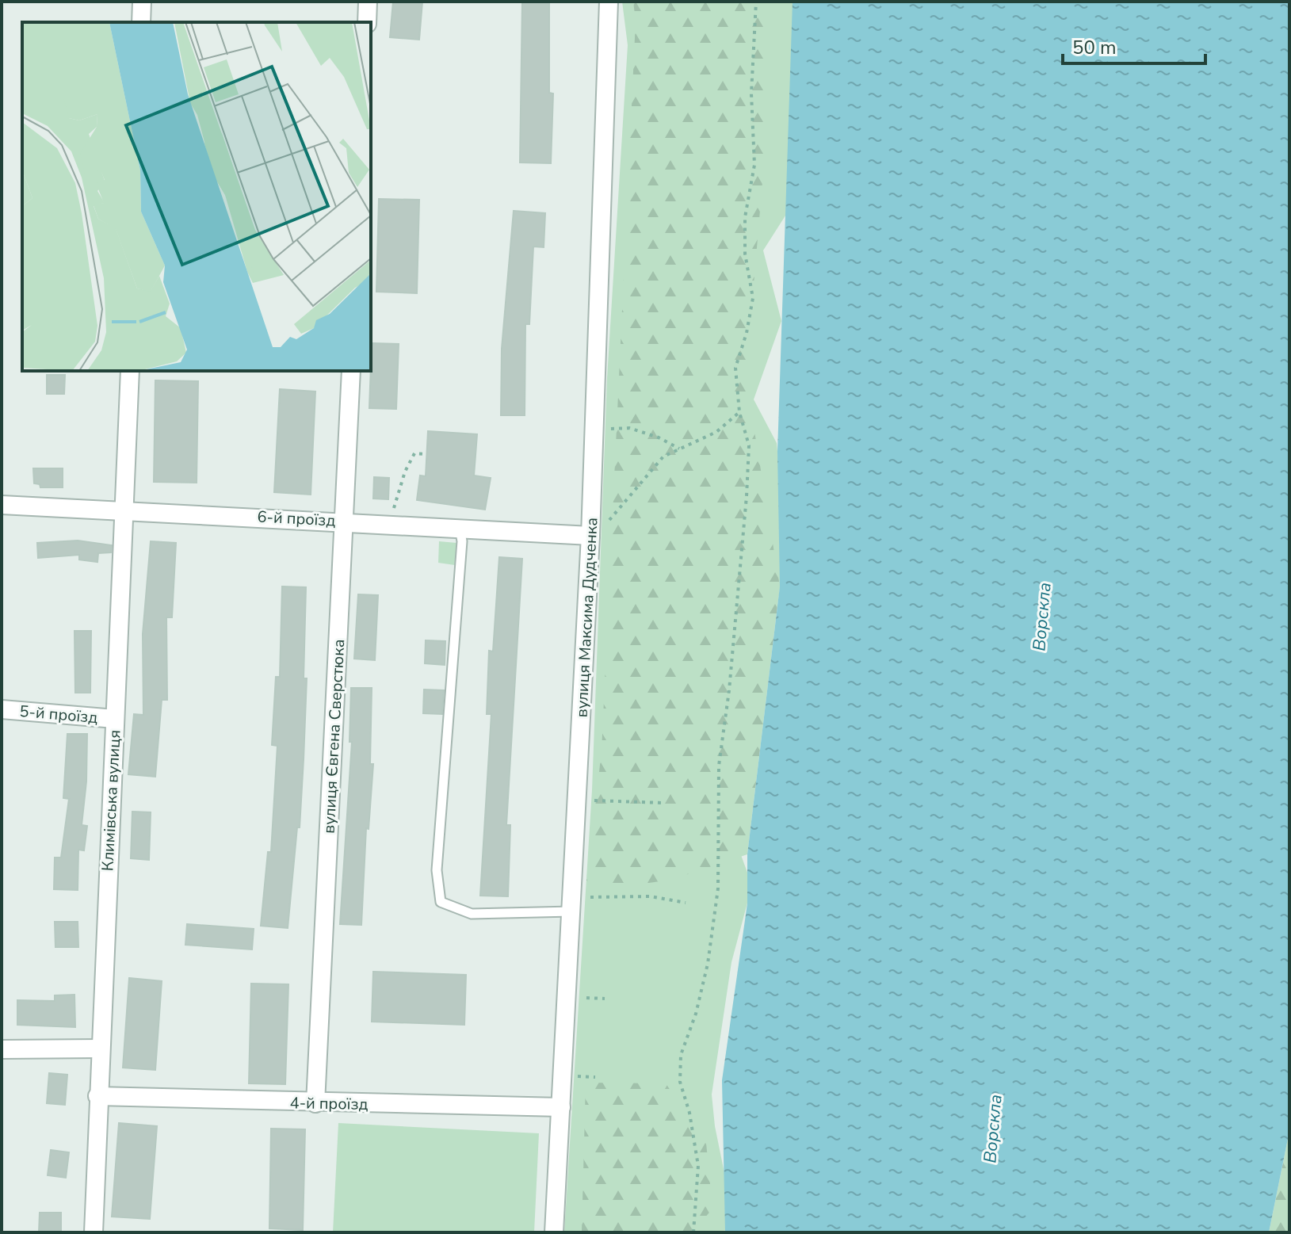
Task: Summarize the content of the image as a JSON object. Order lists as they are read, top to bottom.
{
  "streets": {
    "street": [
      "6-й проїзд",
      "вулиця Максима Дудченка",
      "5-й проїзд",
      "вулиця Євгена Сверстюка",
      "Климівська вулиця",
      "4-й проїзд"
    ]
  },
  "crossings": [
    ["6-й проїзд", "вулиця Максима Дудченка"],
    ["6-й проїзд", "вулиця Євгена Сверстюка"],
    ["6-й проїзд", "Климівська вулиця"],
    ["вулиця Максима Дудченка", "4-й проїзд"],
    ["5-й проїзд", "Климівська вулиця"],
    ["вулиця Євгена Сверстюка", "4-й проїзд"],
    ["Климівська вулиця", "4-й проїзд"]
  ],
  "water": ["Ворскла"],
  "scale_bar": "50 m"
}
